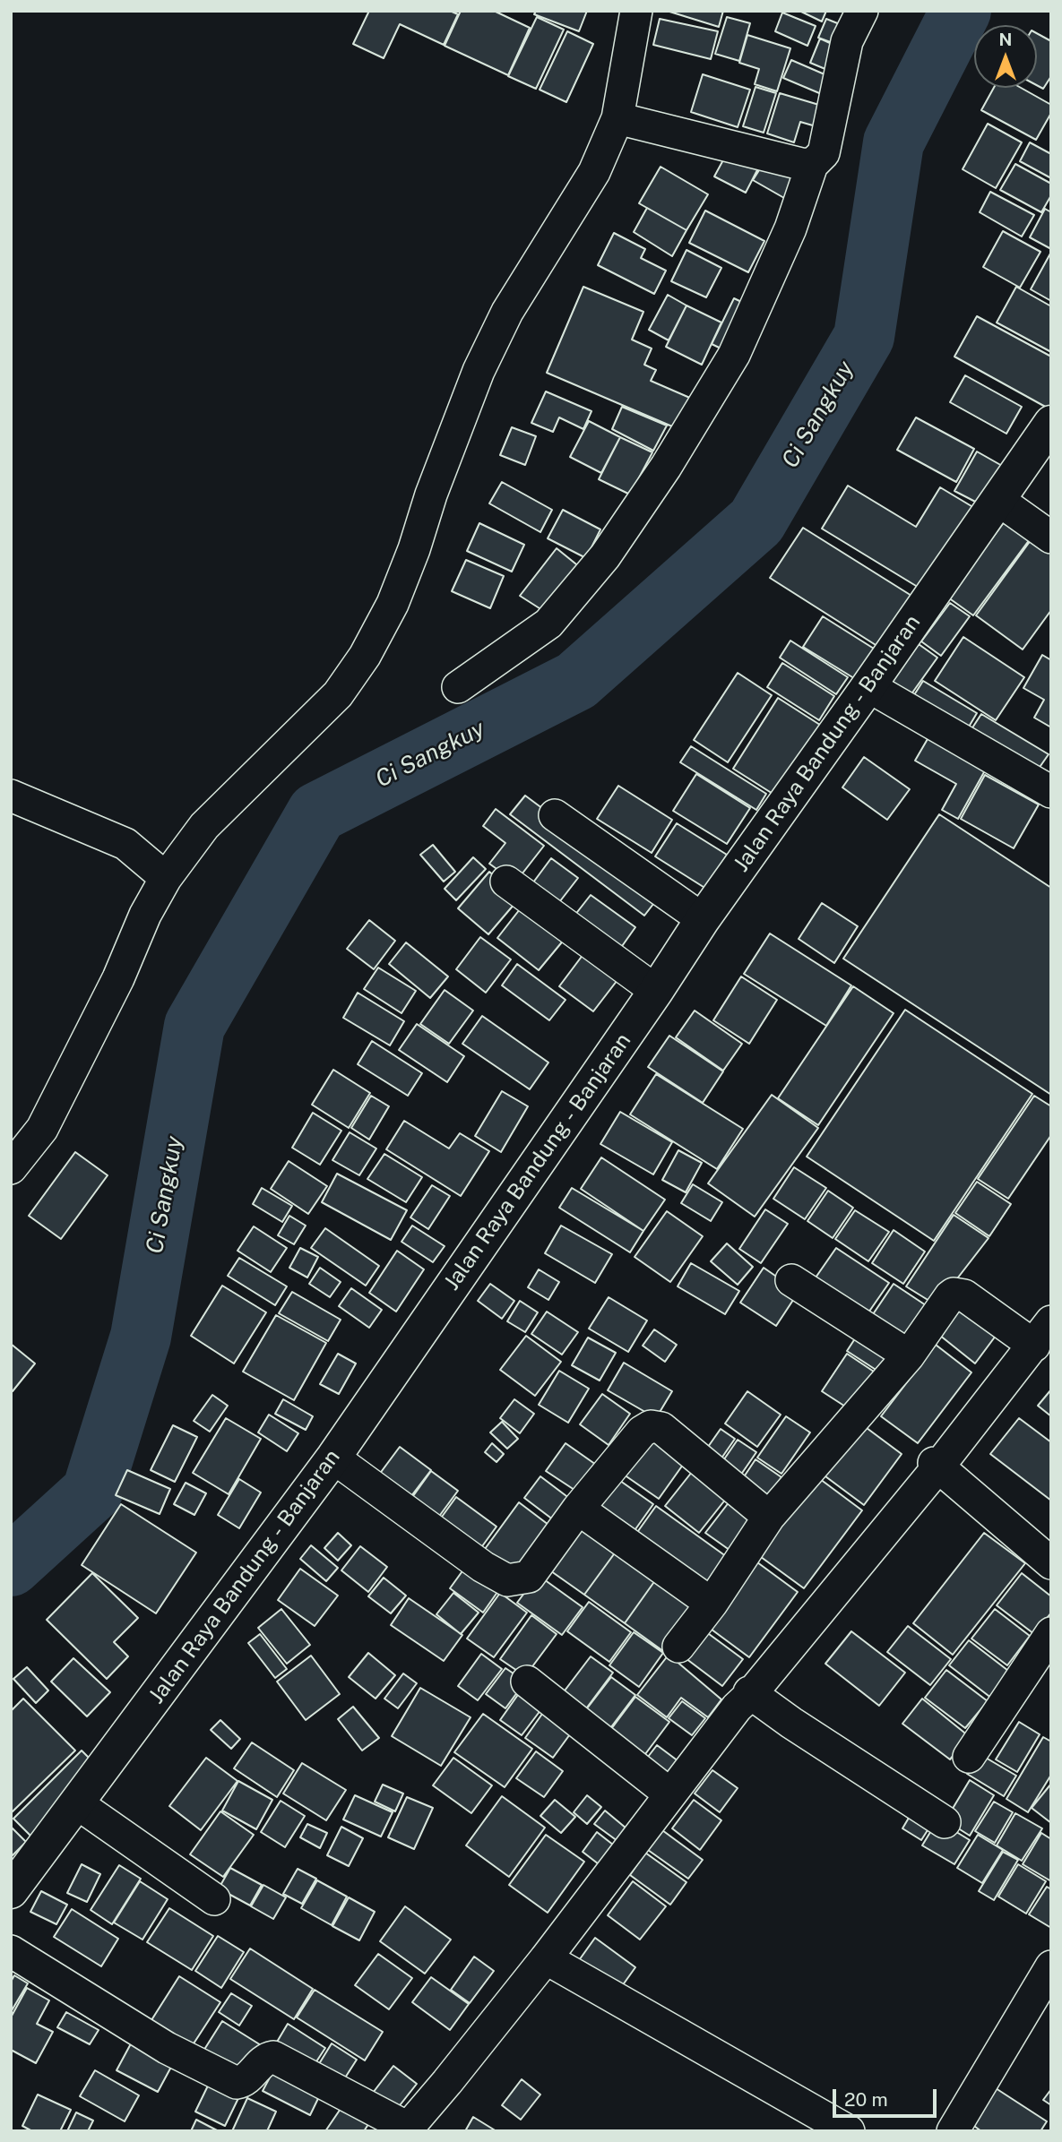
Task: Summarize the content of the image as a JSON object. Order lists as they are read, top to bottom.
{
  "streets": {
    "main road": ["Jalan Raya Bandung - Banjaran"]
  },
  "water": ["Ci Sangkuy"],
  "scale_bar": "20 m",
  "north": "top"
}
